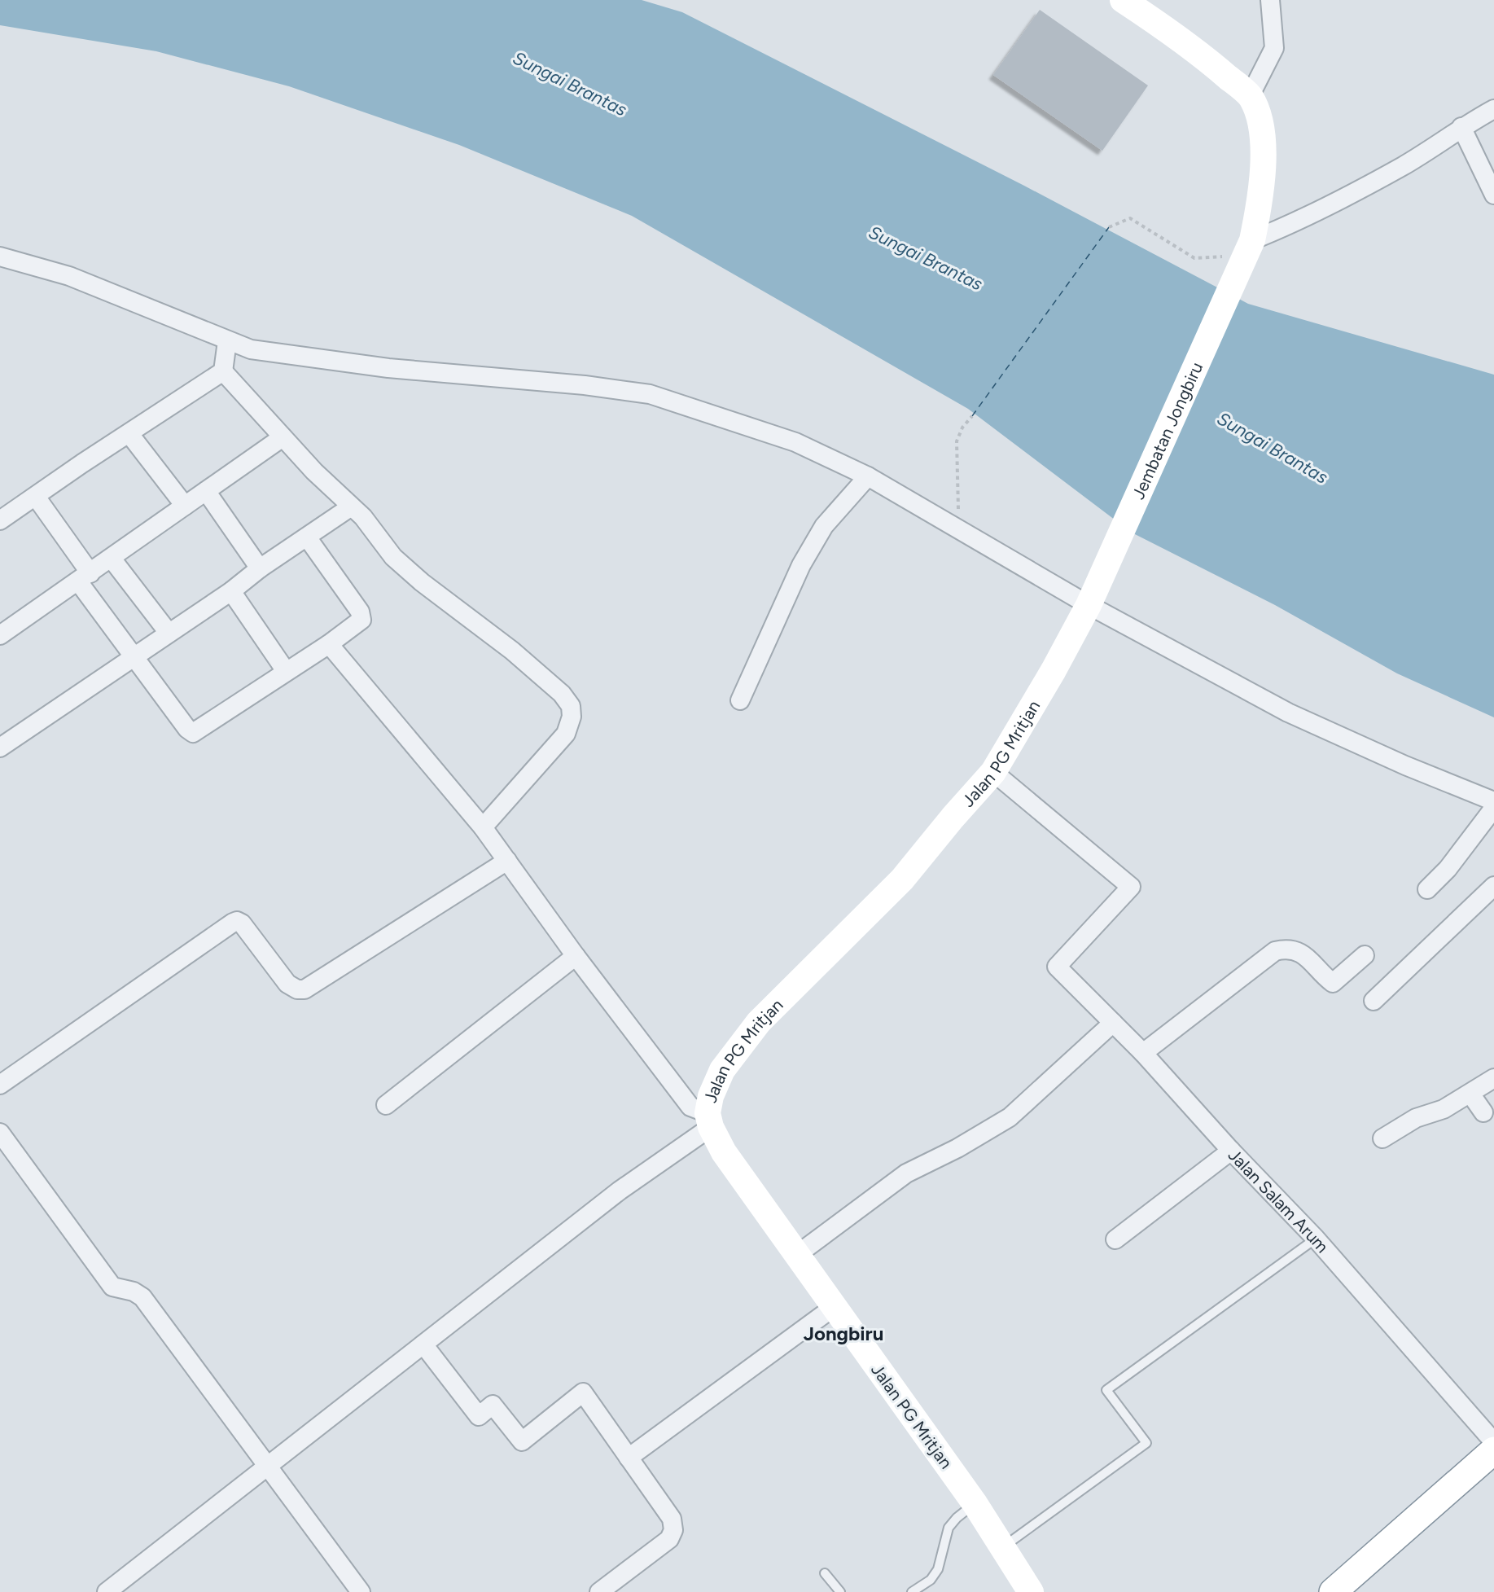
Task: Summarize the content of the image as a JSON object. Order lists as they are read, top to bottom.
{
  "streets": {
    "main road": ["Jembatan Jongbiru", "Jalan PG Mritjan"],
    "street": ["Jalan Salam Arum"]
  },
  "crossings": [
    ["Jembatan Jongbiru", "Jalan PG Mritjan"],
    ["Jalan PG Mritjan", "Jalan Salam Arum"]
  ],
  "districts": ["Jongbiru"],
  "water": ["Sungai Brantas"]
}
